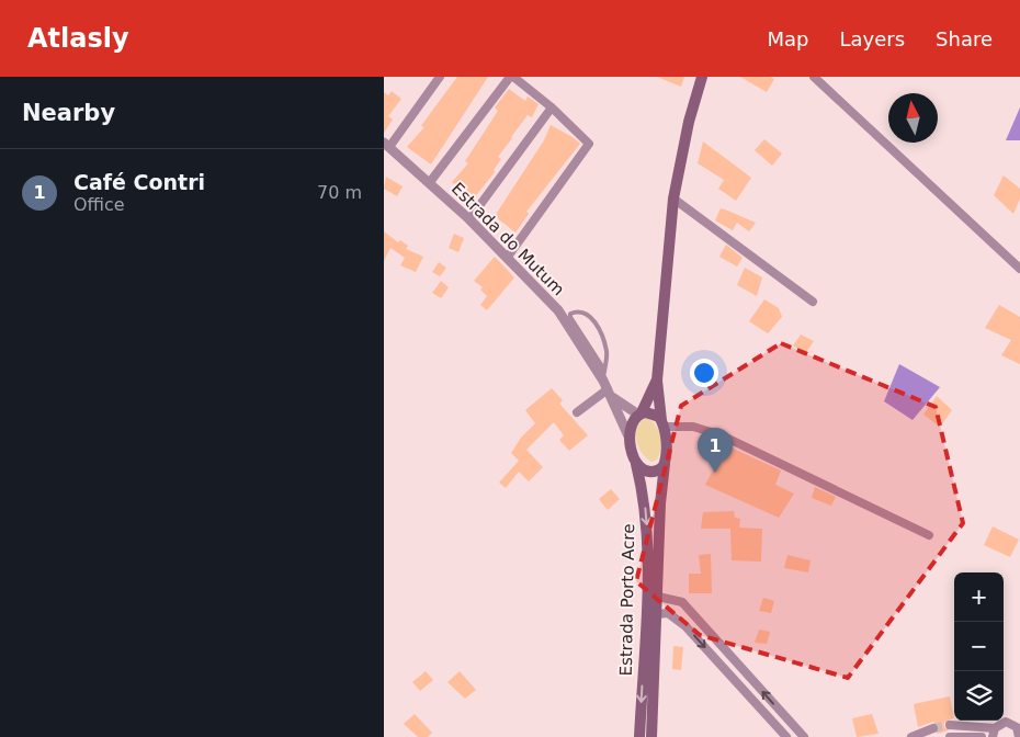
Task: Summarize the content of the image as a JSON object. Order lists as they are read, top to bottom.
{
  "streets": {
    "main road": ["Estrada Porto Acre"],
    "street": ["Estrada do Mutum"]
  },
  "crossings": [
    ["Estrada do Mutum", "Estrada Porto Acre"]
  ],
  "north": "top",
  "page": {
    "header": "Atlasly",
    "nav": ["Map", "Layers", "Share"],
    "heading": "Nearby",
    "list": [
      {
        "mark": "1",
        "name": "Café Contri",
        "note": "Office",
        "value": "70 m"
      }
    ],
    "pins": "1",
    "map_buttons": ["+", "−"]
  }
}
